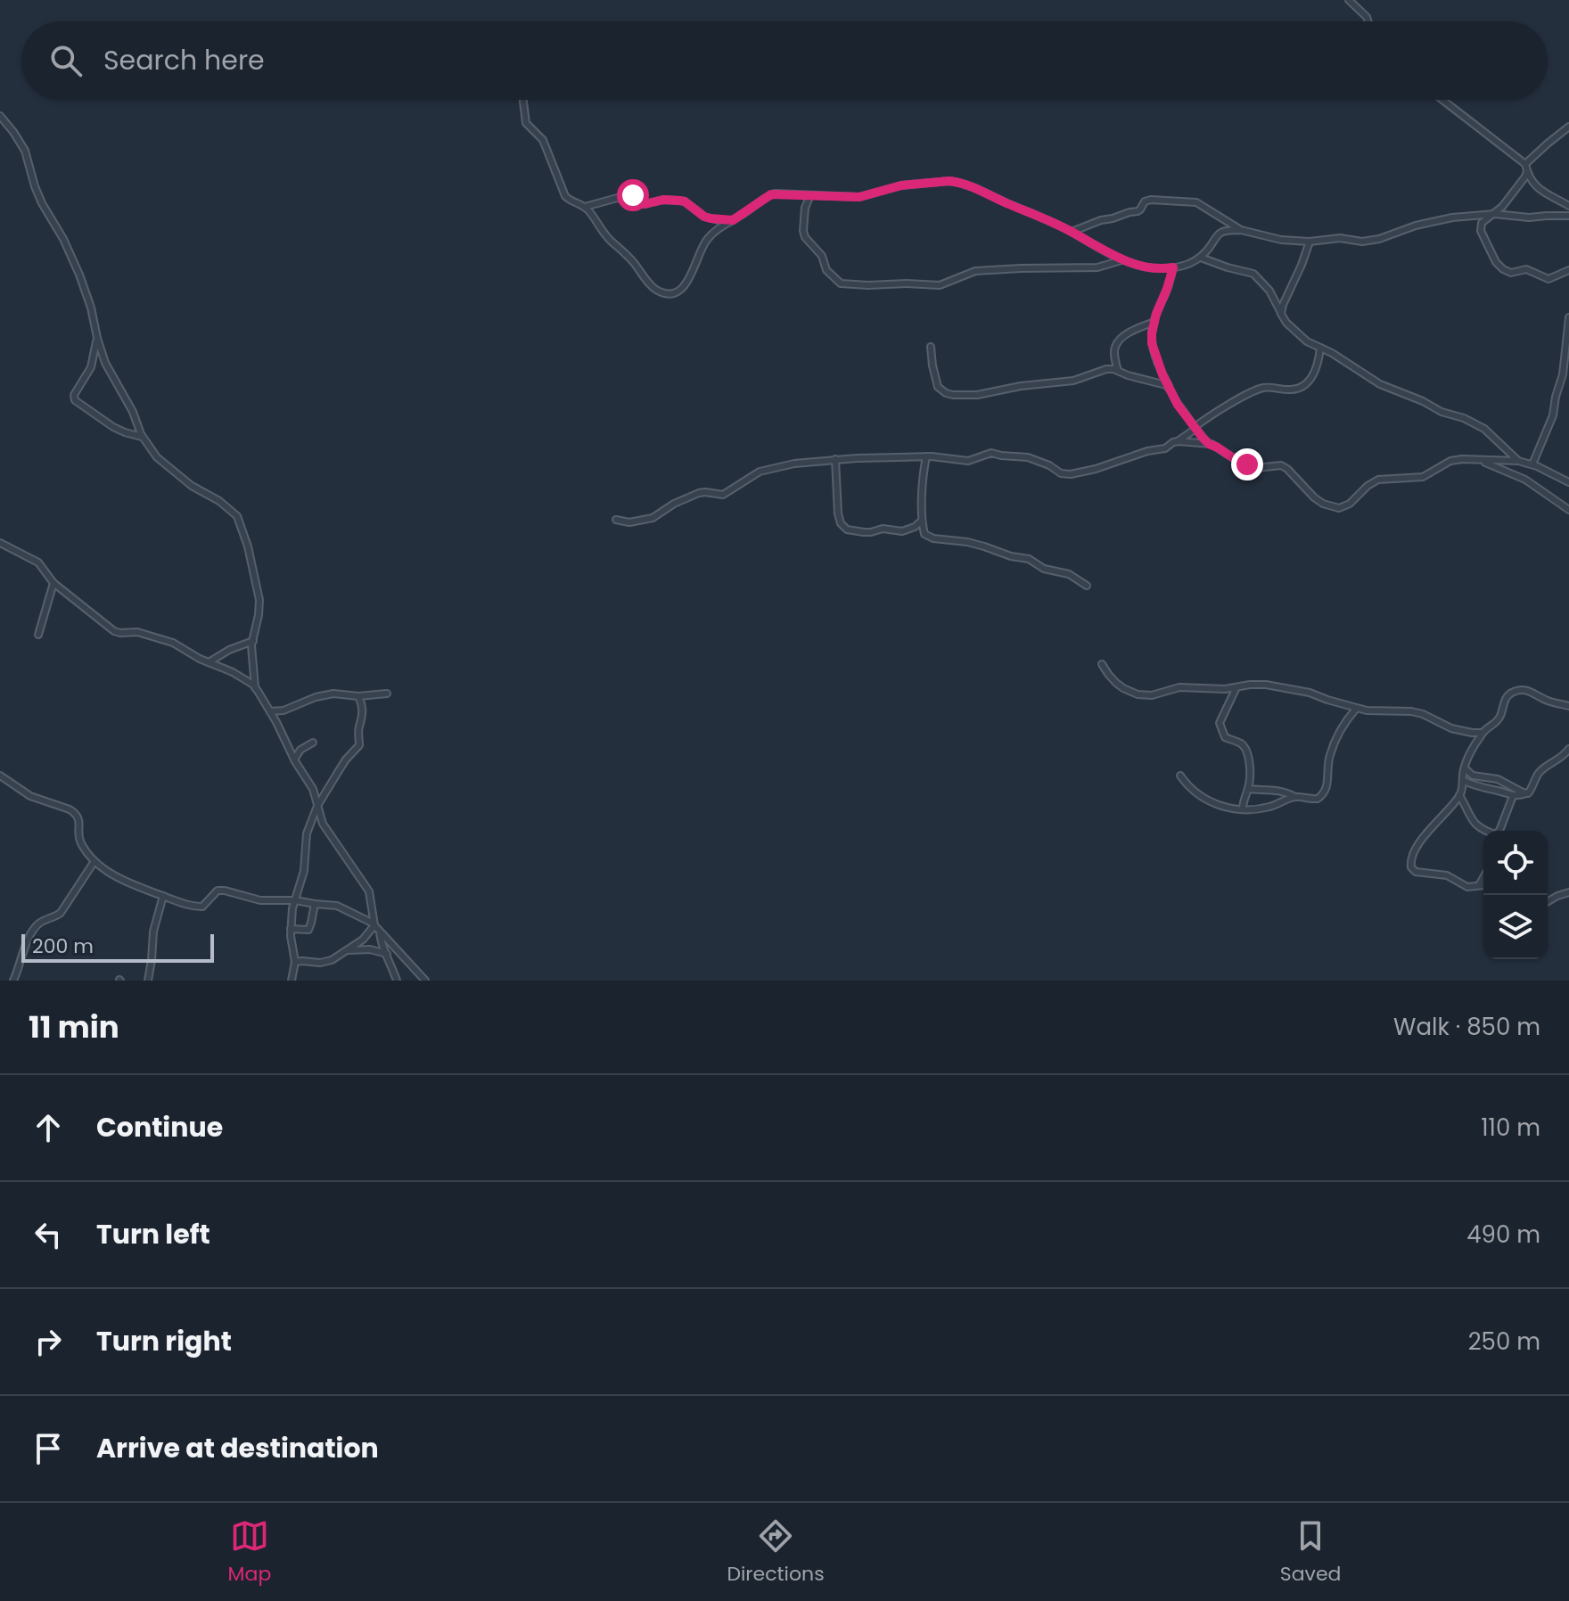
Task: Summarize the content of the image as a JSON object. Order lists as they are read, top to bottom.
{
  "scale_bar": "200 m",
  "page": {
    "search": "Search here",
    "scale": "200 m",
    "heading": ["11 min", "Walk · 850 m"],
    "list": [
      ["Continue", "110 m"],
      ["Turn left", "490 m"],
      ["Turn right", "250 m"],
      "Arrive at destination"
    ],
    "nav": ["Map", "Directions", "Saved"]
  }
}
